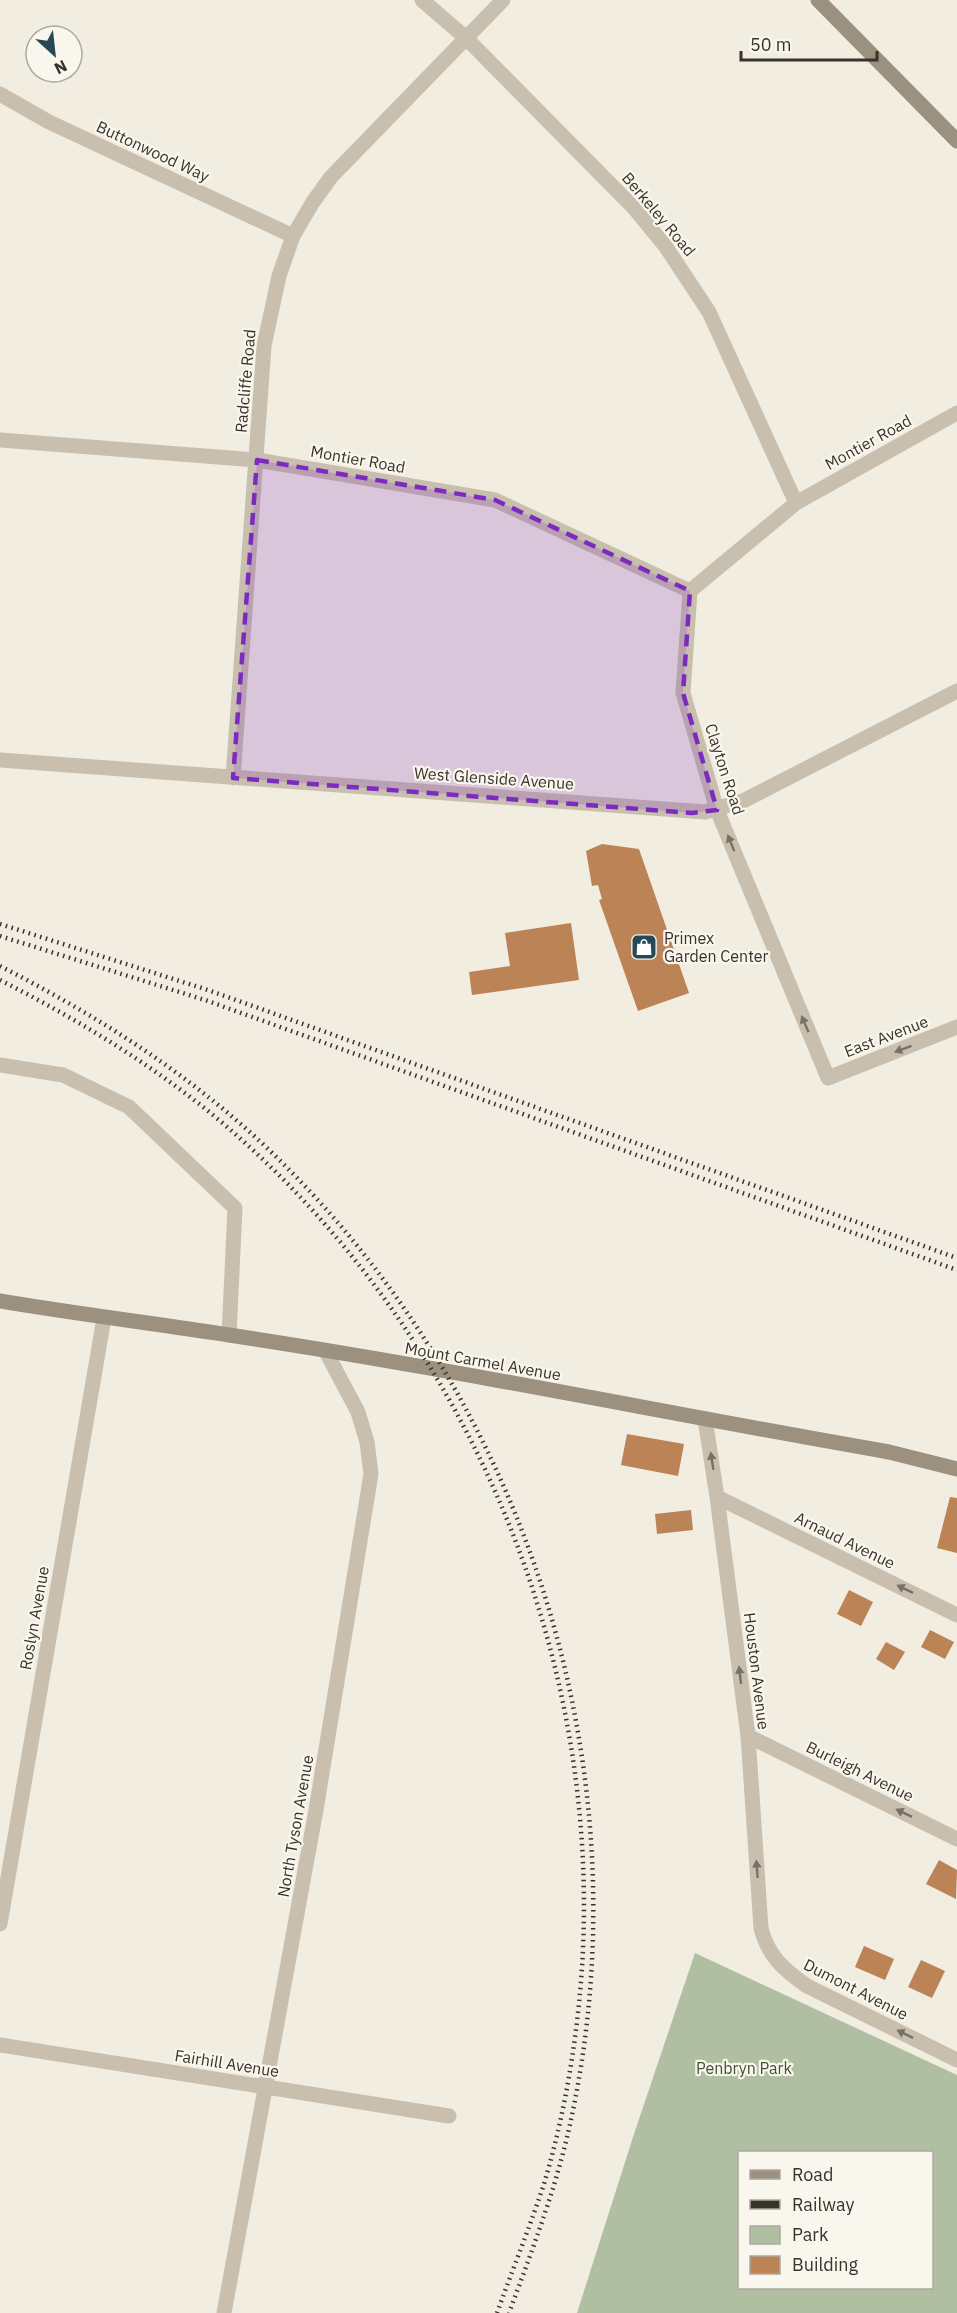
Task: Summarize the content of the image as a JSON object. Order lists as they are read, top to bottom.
{
  "streets": {
    "street": [
      "Buttonwood Way",
      "Berkeley Road",
      "Radcliffe Road",
      "Montier Road",
      "Clayton Road",
      "West Glenside Avenue",
      "East Avenue",
      "Mount Carmel Avenue",
      "Arnaud Avenue",
      "Roslyn Avenue",
      "Houston Avenue",
      "Burleigh Avenue",
      "North Tyson Avenue",
      "Dumont Avenue",
      "Fairhill Avenue"
    ]
  },
  "crossings": [
    ["Buttonwood Way", "Radcliffe Road"],
    ["Berkeley Road", "Radcliffe Road"],
    ["Berkeley Road", "Montier Road"],
    ["Radcliffe Road", "Montier Road"],
    ["Radcliffe Road", "West Glenside Avenue"],
    ["Montier Road", "Clayton Road"],
    ["Clayton Road", "West Glenside Avenue"],
    ["Clayton Road", "East Avenue"],
    ["Mount Carmel Avenue", "Roslyn Avenue"],
    ["Mount Carmel Avenue", "Houston Avenue"],
    ["Mount Carmel Avenue", "North Tyson Avenue"],
    ["Arnaud Avenue", "Houston Avenue"],
    ["Houston Avenue", "Burleigh Avenue"],
    ["Houston Avenue", "Dumont Avenue"],
    ["North Tyson Avenue", "Fairhill Avenue"]
  ],
  "one_way": [
    "Clayton Road",
    "East Avenue",
    "Arnaud Avenue",
    "Houston Avenue",
    "Burleigh Avenue",
    "Dumont Avenue"
  ],
  "parks": ["Penbryn Park"],
  "places": {
    "shop": ["Primex Garden Center"]
  },
  "legend": [
    "Road",
    "Railway",
    "Park",
    "Building"
  ],
  "scale_bar": "50 m",
  "north": "bottom right"
}
